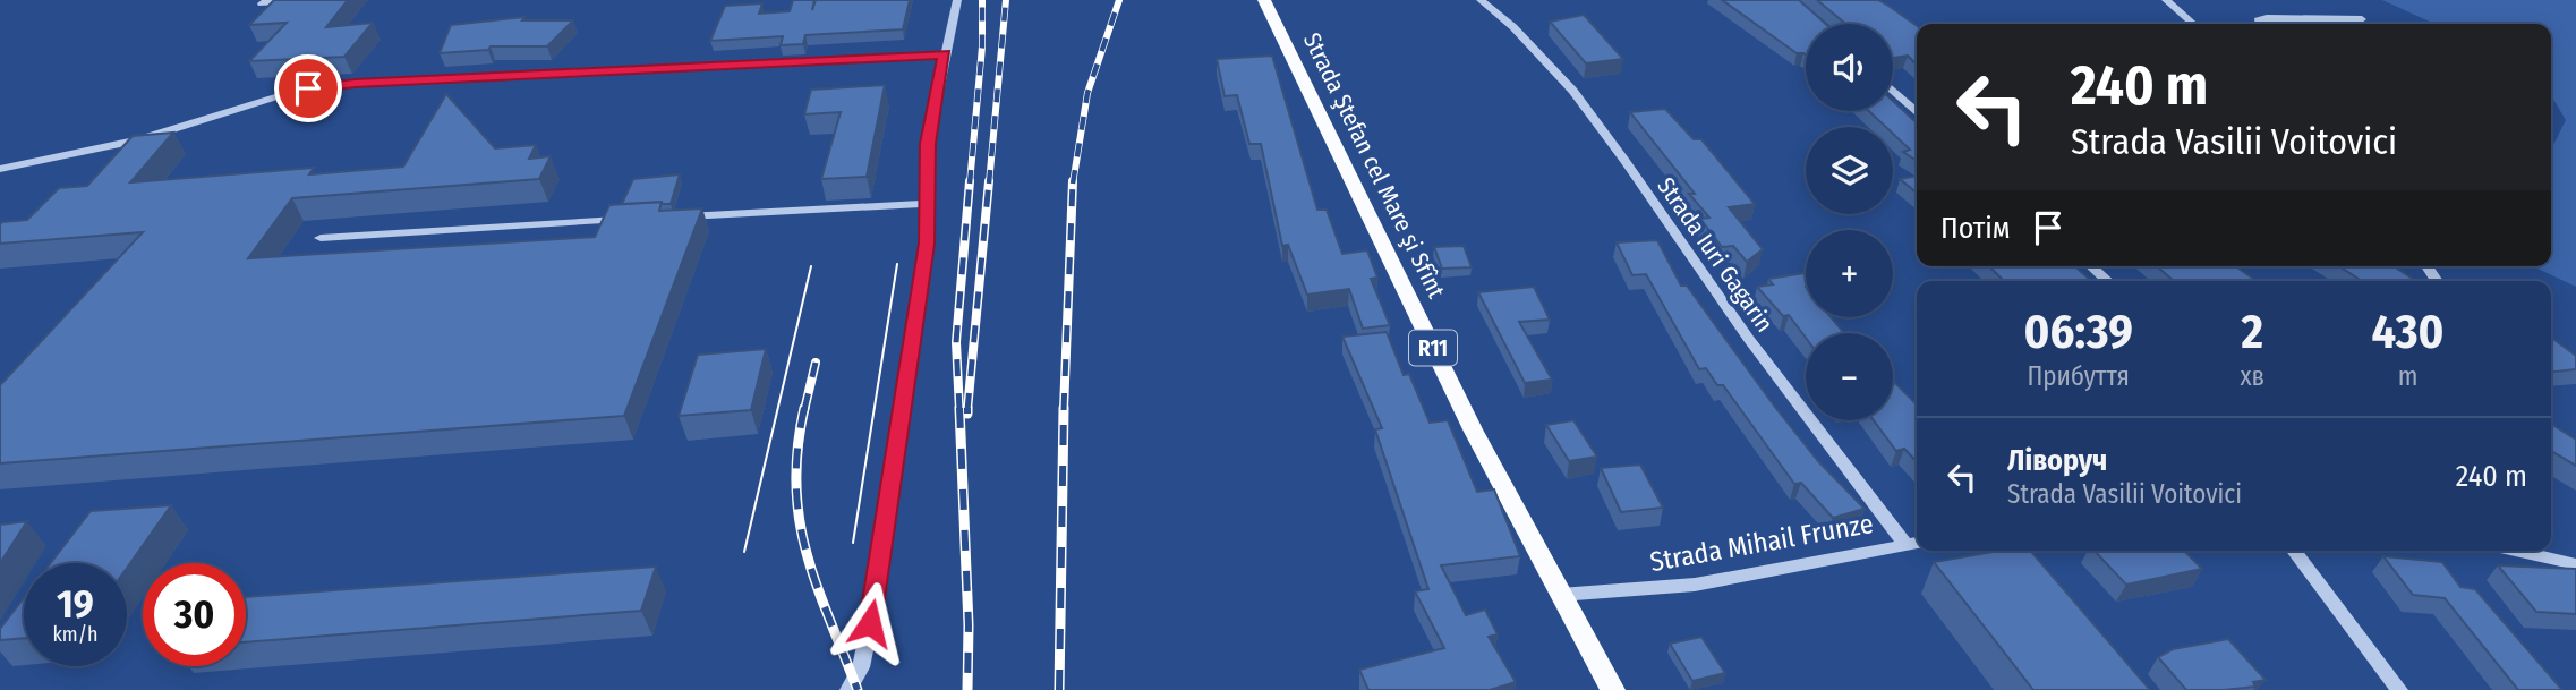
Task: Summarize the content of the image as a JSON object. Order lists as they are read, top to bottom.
{
  "streets": {
    "main road": ["Strada Ştefan cel Mare şi Sfînt", "R11"],
    "street": ["Strada Iuri Gagarin", "Strada Mihail Frunze"]
  },
  "crossings": [
    ["Strada Ştefan cel Mare şi Sfînt", "Strada Mihail Frunze"],
    ["Strada Iuri Gagarin", "Strada Mihail Frunze"]
  ],
  "page": {
    "map_buttons": ["+", "−"],
    "turn": ["240 m", "Strada Vasilii Voitovici"],
    "then": "Потім",
    "eta": [
      "06:39",
      "Прибуття",
      "2",
      "хв",
      "430",
      "m"
    ],
    "list": [
      {
        "name": "Ліворуч",
        "note": "Strada Vasilii Voitovici",
        "value": "240 m"
      }
    ],
    "speed": "19 km/h",
    "limit": "30"
  }
}
